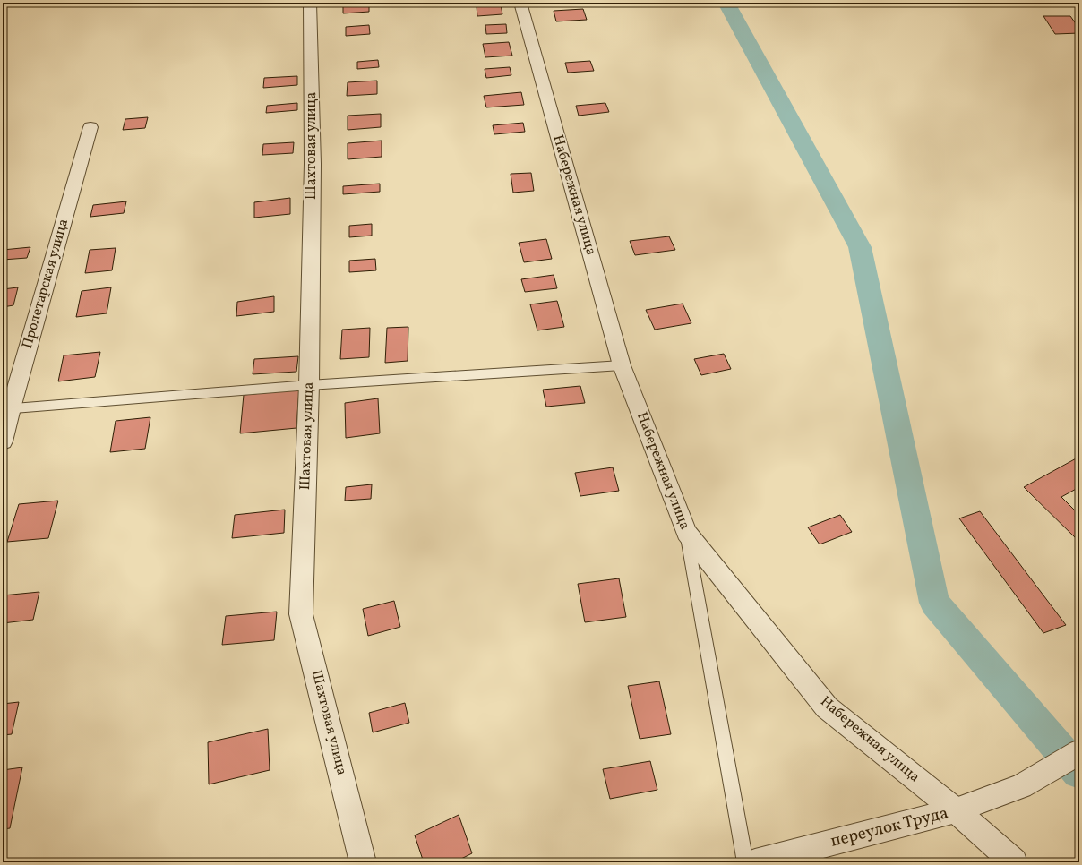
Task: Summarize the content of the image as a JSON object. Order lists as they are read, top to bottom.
{
  "streets": {
    "street": [
      "Шахтовая улица",
      "Набережная улица",
      "Пролетарская улица",
      "переулок Труда"
    ]
  },
  "crossings": [
    ["Набережная улица", "переулок Труда"]
  ]
}
